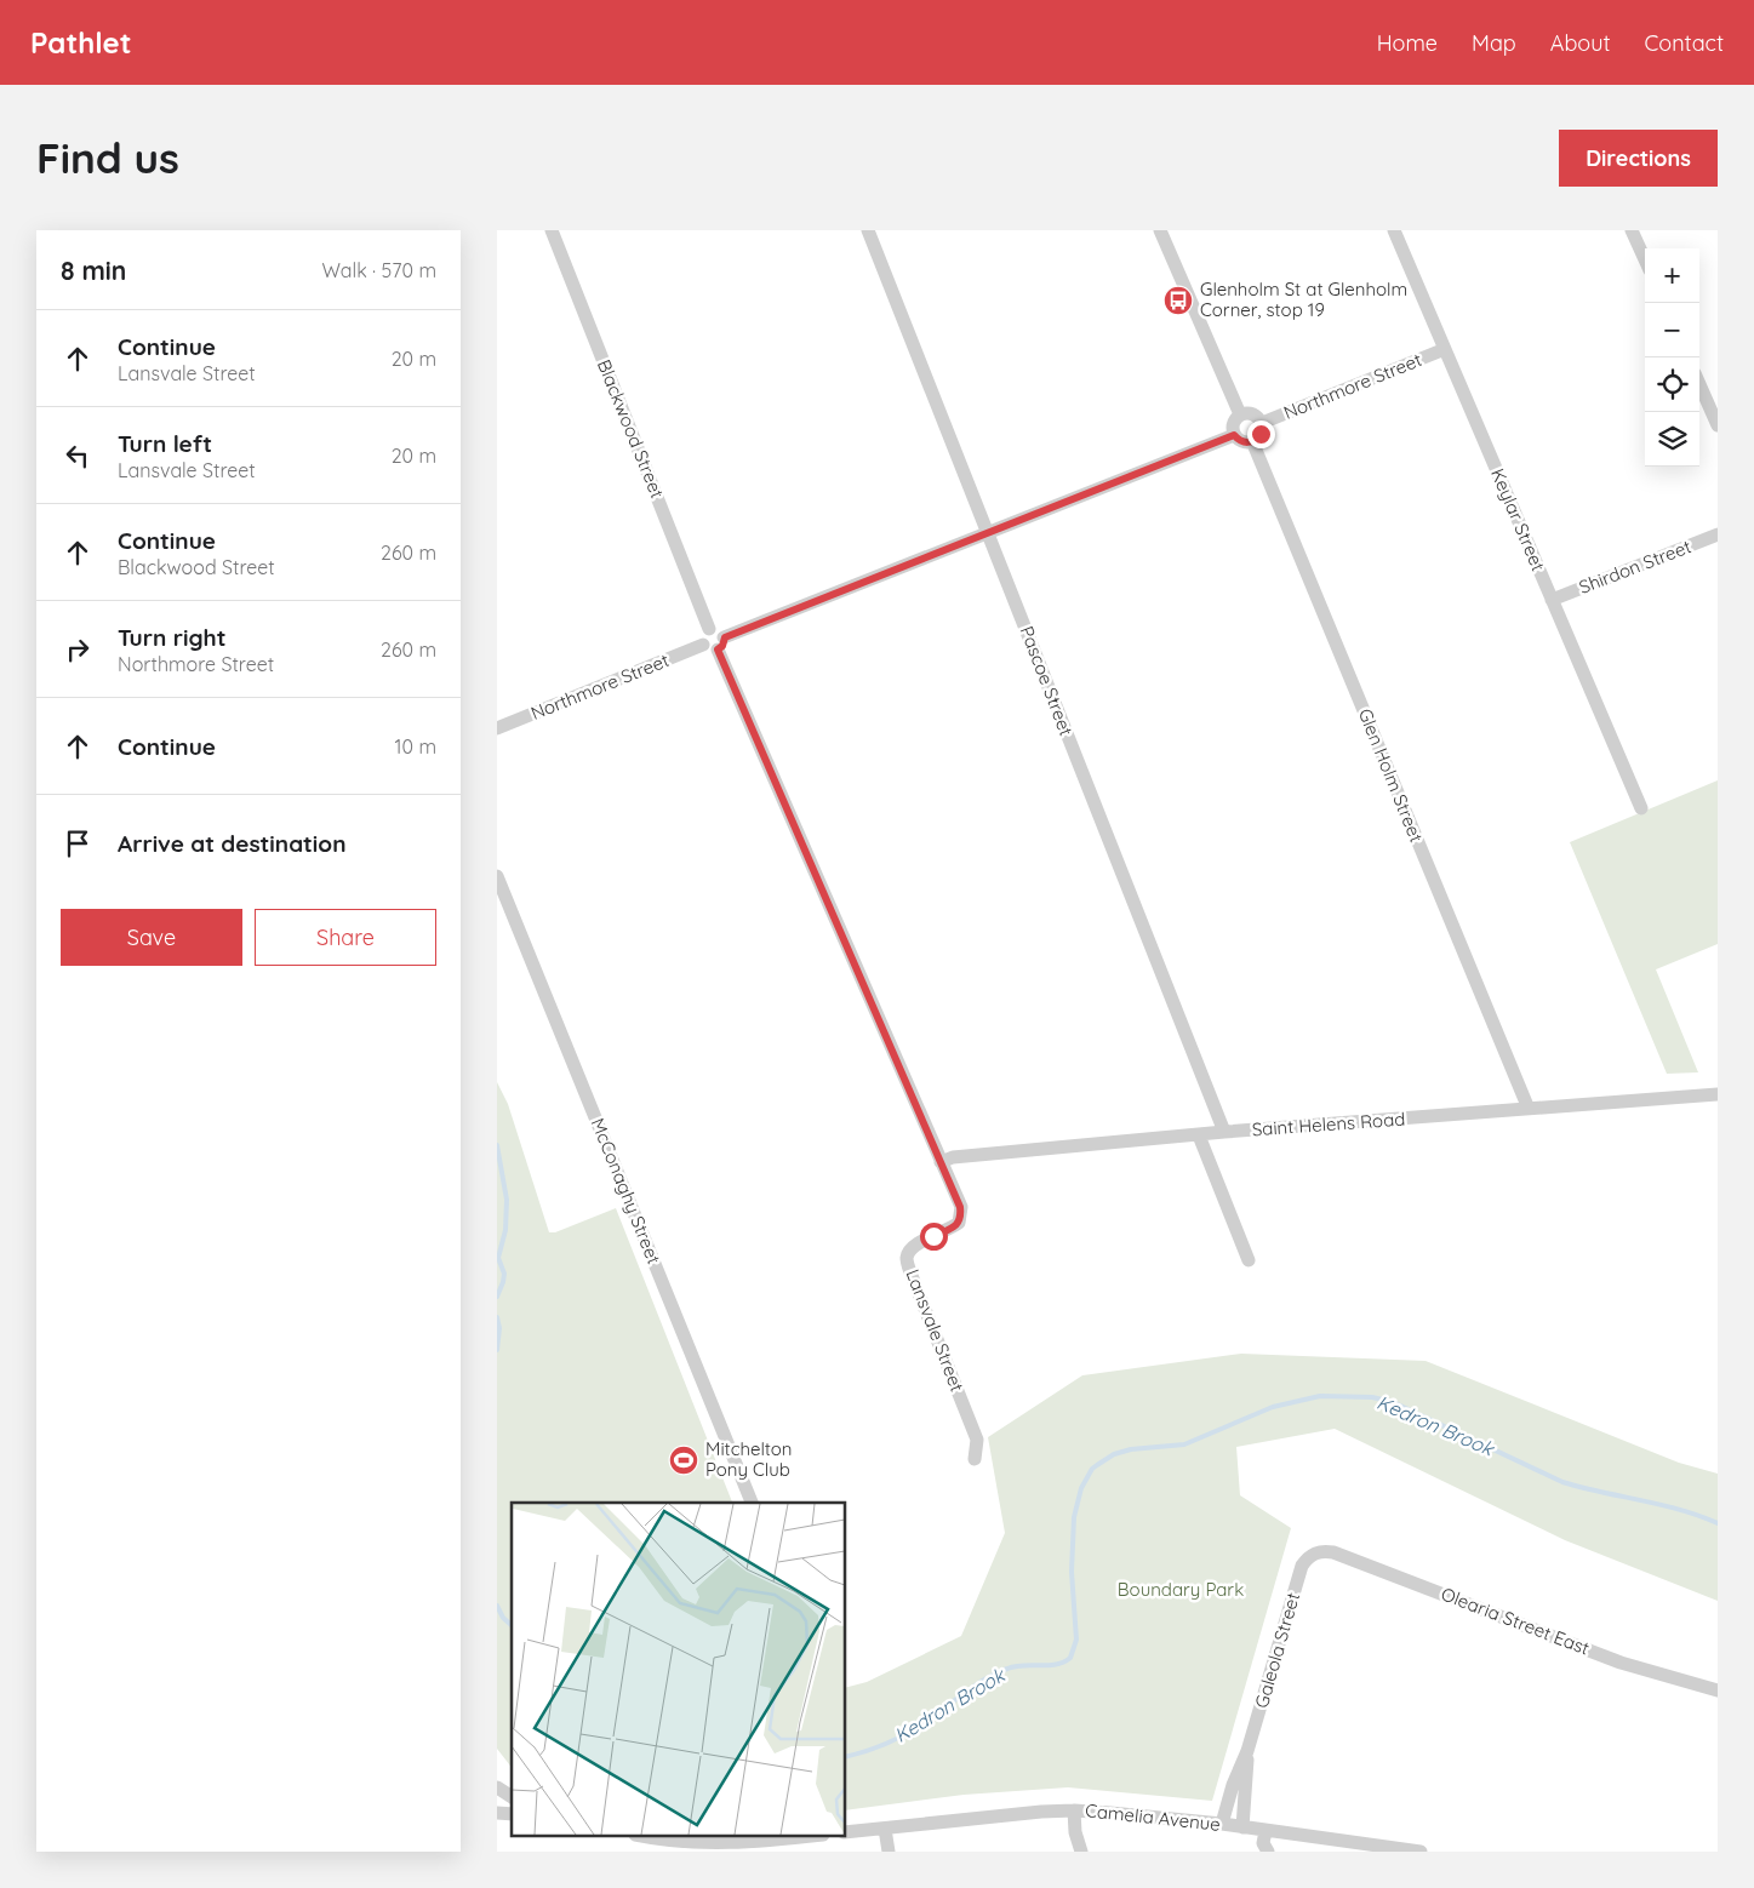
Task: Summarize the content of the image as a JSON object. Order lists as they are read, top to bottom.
{
  "streets": {
    "street": [
      "Northmore Street",
      "Blackwood Street",
      "Keylar Street",
      "Shirdon Street",
      "Pascoe Street",
      "Glen Holm Street",
      "Saint Helens Road",
      "McConaghy Street",
      "Lansvale Street",
      "Olearia Street East",
      "Galeola Street",
      "Camelia Avenue"
    ]
  },
  "crossings": [
    ["Northmore Street", "Blackwood Street"],
    ["Northmore Street", "Keylar Street"],
    ["Northmore Street", "Glen Holm Street"],
    ["Keylar Street", "Shirdon Street"],
    ["Pascoe Street", "Saint Helens Road"],
    ["Glen Holm Street", "Saint Helens Road"],
    ["Saint Helens Road", "Lansvale Street"],
    ["Olearia Street East", "Galeola Street"],
    ["Galeola Street", "Camelia Avenue"]
  ],
  "water": ["Kedron Brook"],
  "parks": ["Boundary Park"],
  "places": {
    "bus stop": ["Glenholm St at Glenholm Corner, stop 19"],
    "sports": ["Mitchelton Pony Club"]
  },
  "page": {
    "header": "Pathlet",
    "nav": [
      "Home",
      "Map",
      "About",
      "Contact"
    ],
    "buttons": [
      "Directions",
      ["Save", "Share"]
    ],
    "title": "Find us",
    "heading": ["8 min", "Walk · 570 m"],
    "map_buttons": ["+", "−"],
    "list": [
      ["Continue", "Lansvale Street", "20 m"],
      ["Turn left", "Lansvale Street", "20 m"],
      ["Continue", "Blackwood Street", "260 m"],
      ["Turn right", "Northmore Street", "260 m"],
      ["Continue", "10 m"],
      "Arrive at destination"
    ]
  }
}
